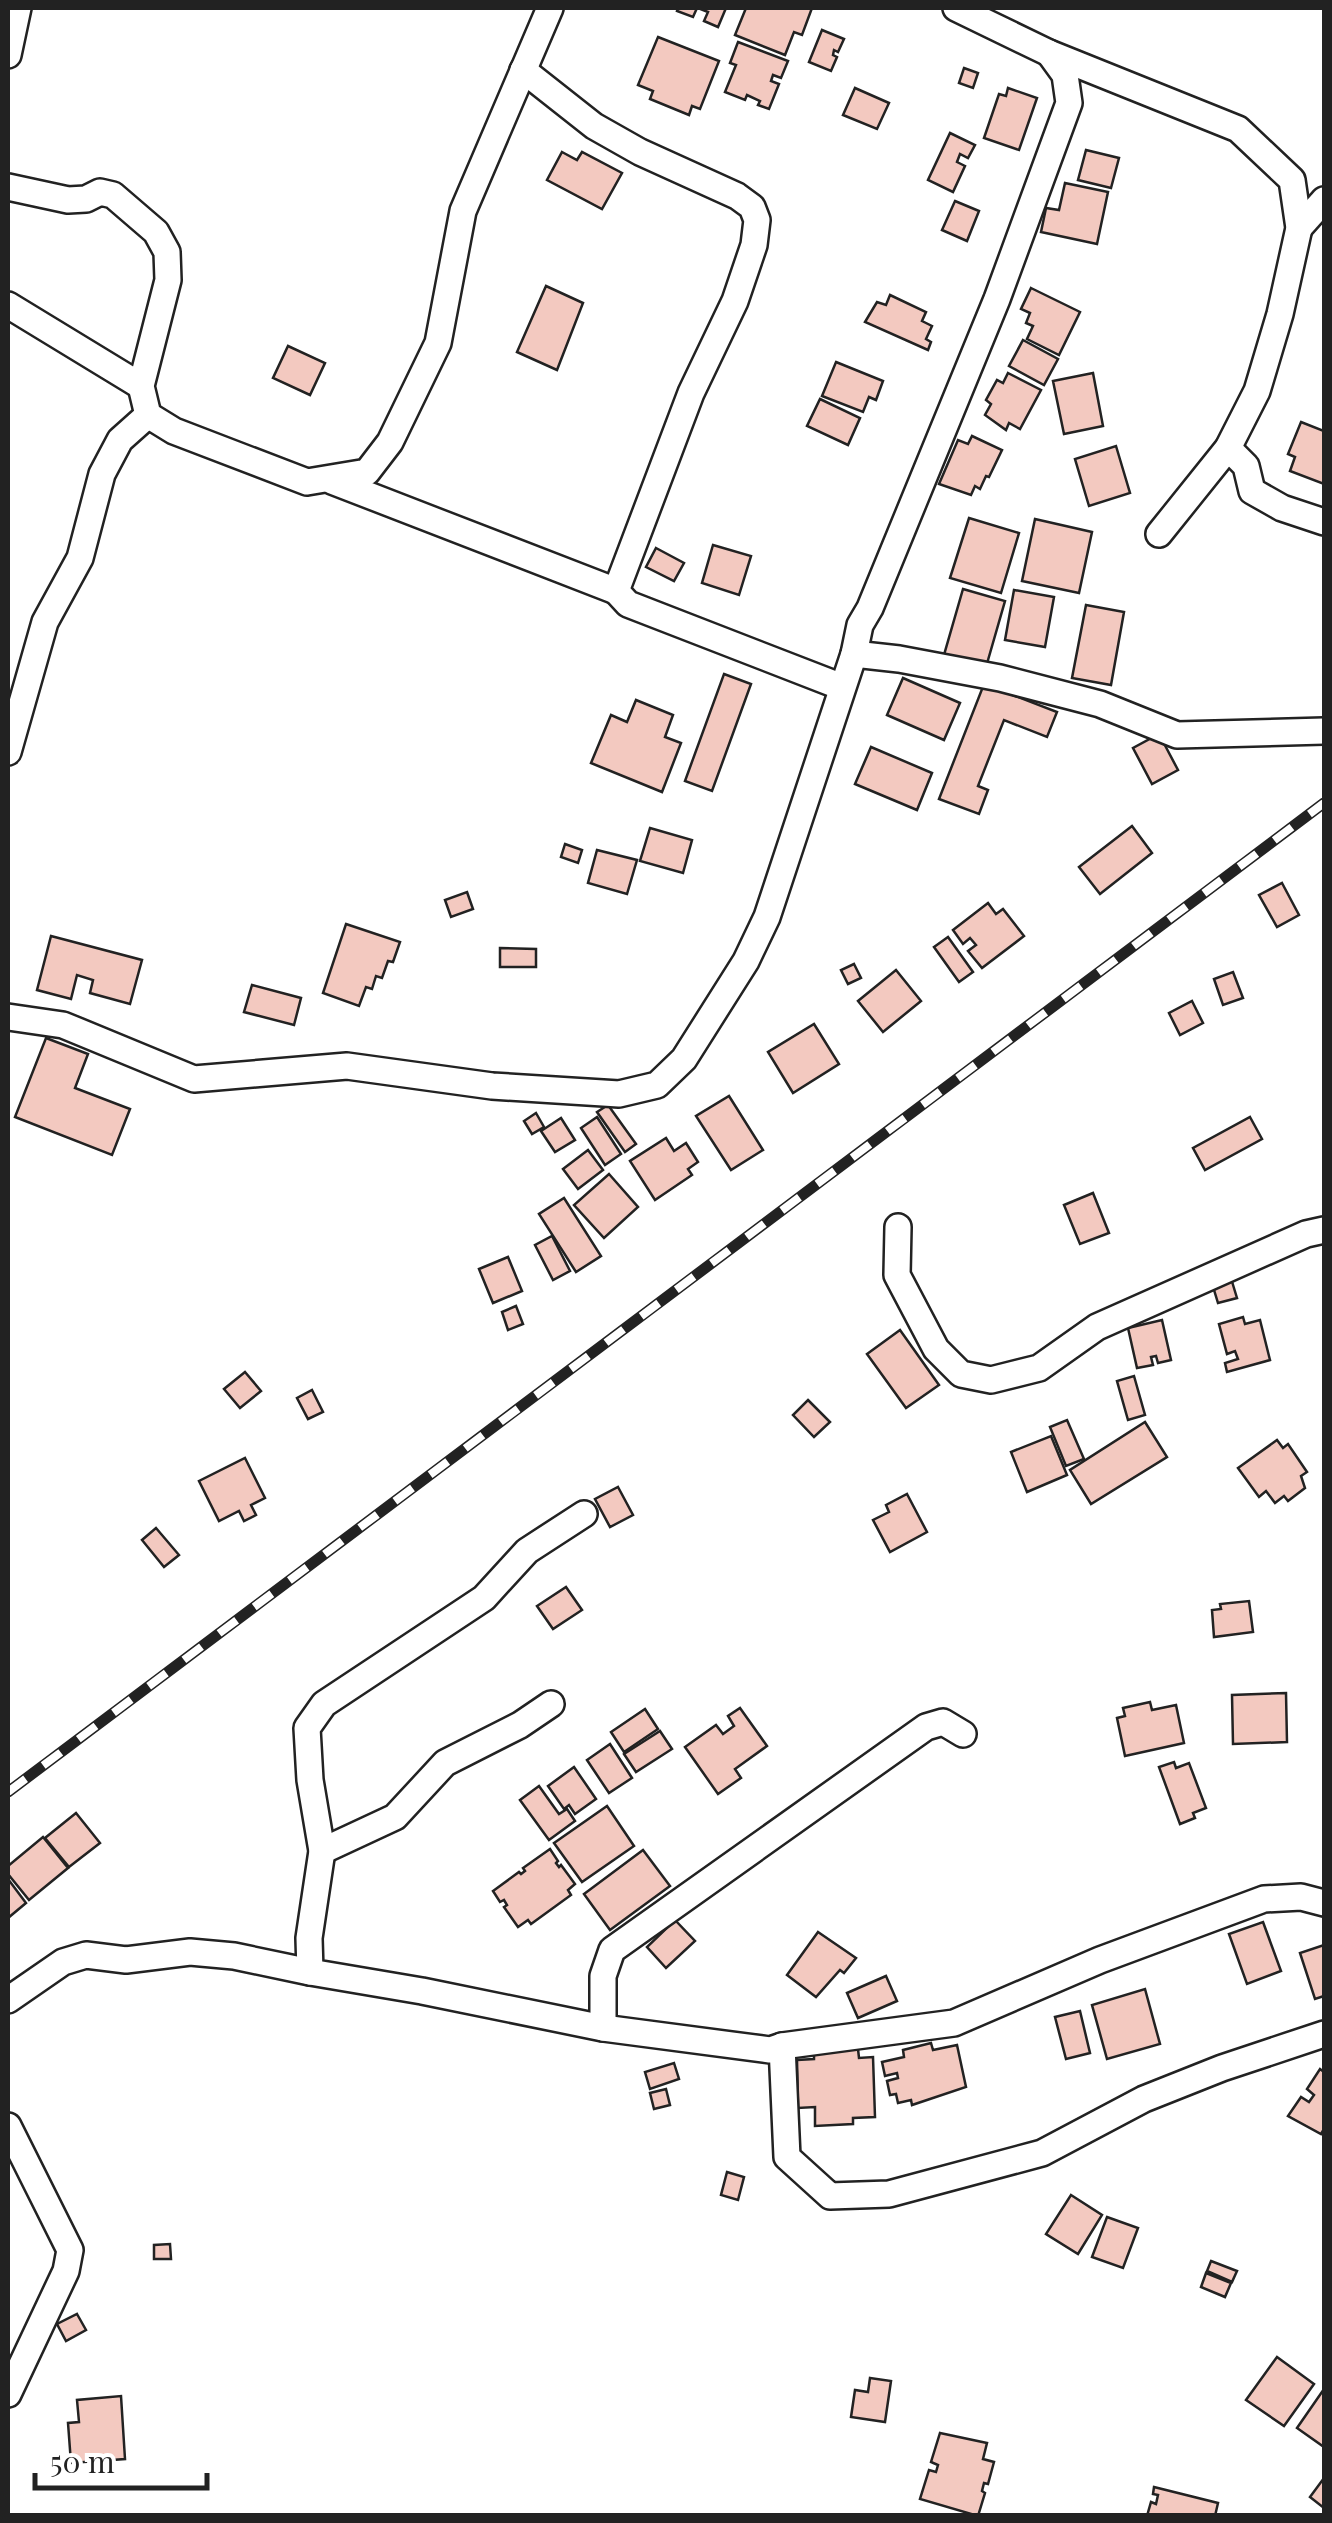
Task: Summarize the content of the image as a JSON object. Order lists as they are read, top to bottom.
{
  "scale_bar": "50 m"
}
